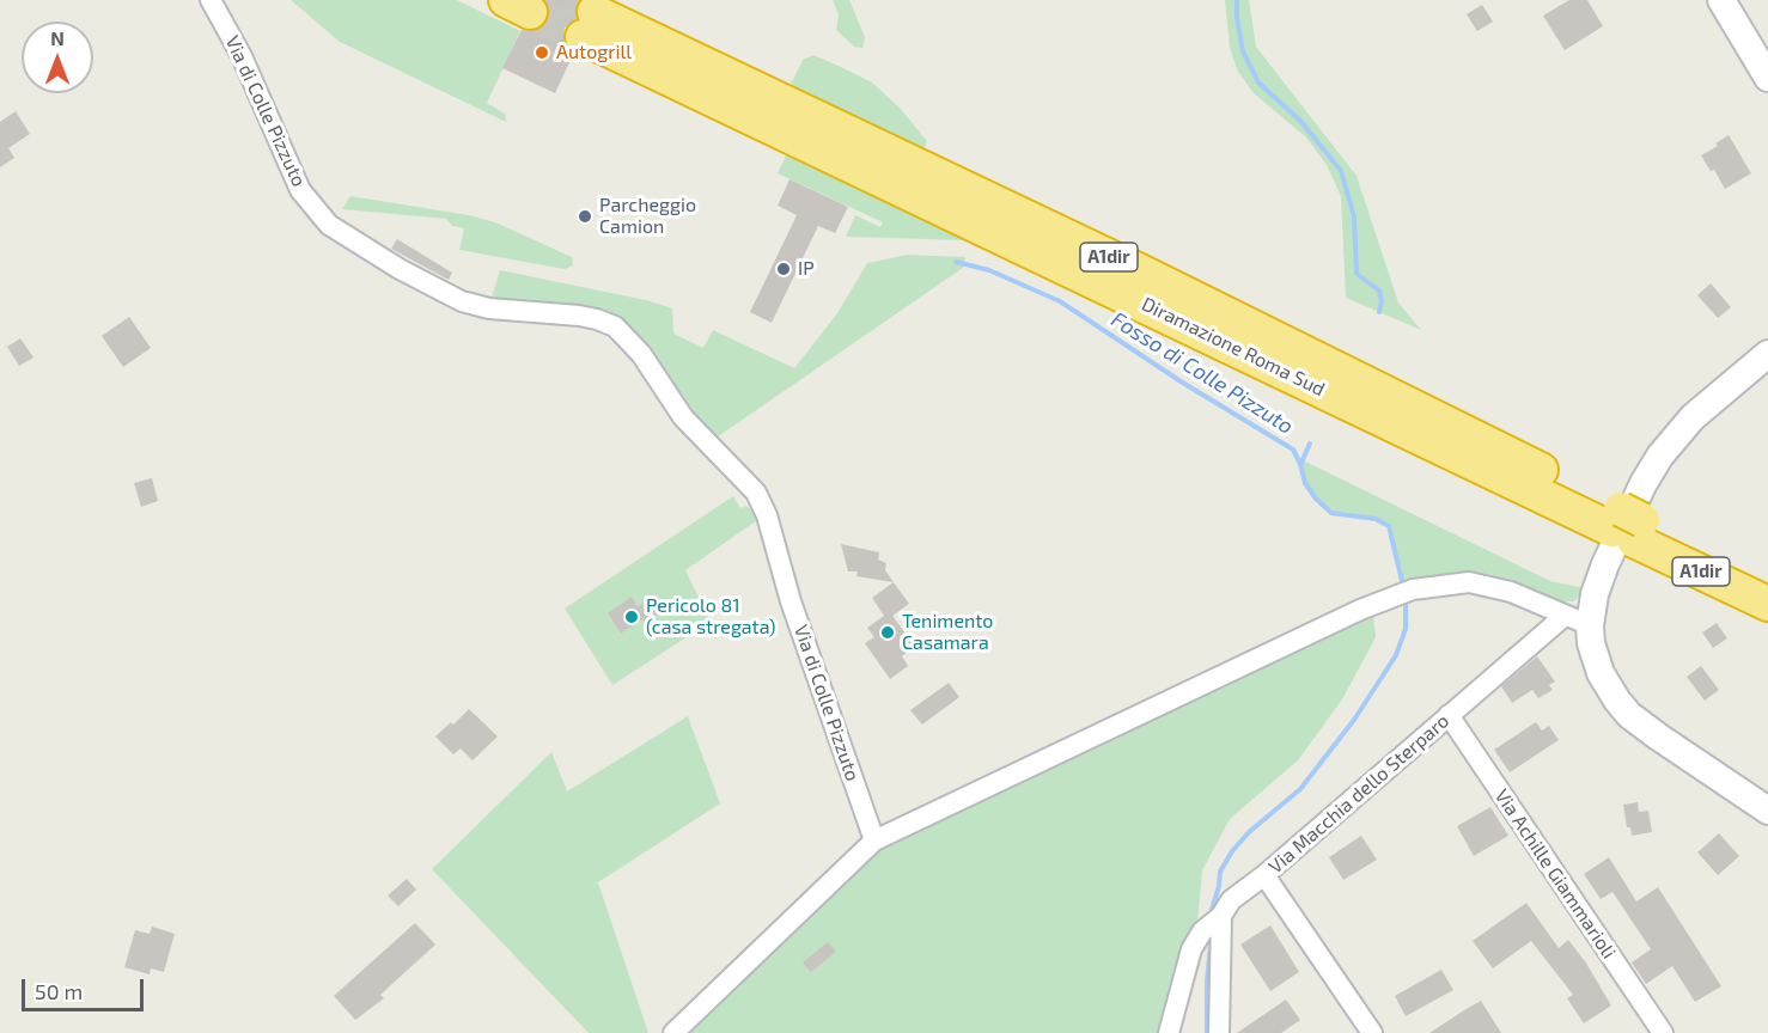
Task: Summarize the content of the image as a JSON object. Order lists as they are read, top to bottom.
{
  "streets": {
    "highway": ["A1dir", "Diramazione Roma Sud"],
    "street": ["Via di Colle Pizzuto", "Via Macchia dello Sterparo", "Via Achille Giammarioli"]
  },
  "crossings": [
    ["Via Macchia dello Sterparo", "Via Achille Giammarioli"]
  ],
  "water": ["Fosso di Colle Pizzuto"],
  "places": [
    "Autogrill",
    "Parcheggio Camion",
    "IP",
    "Pericolo 81 (casa stregata)",
    "Tenimento Casamara"
  ],
  "scale_bar": "50 m",
  "north": "top"
}
